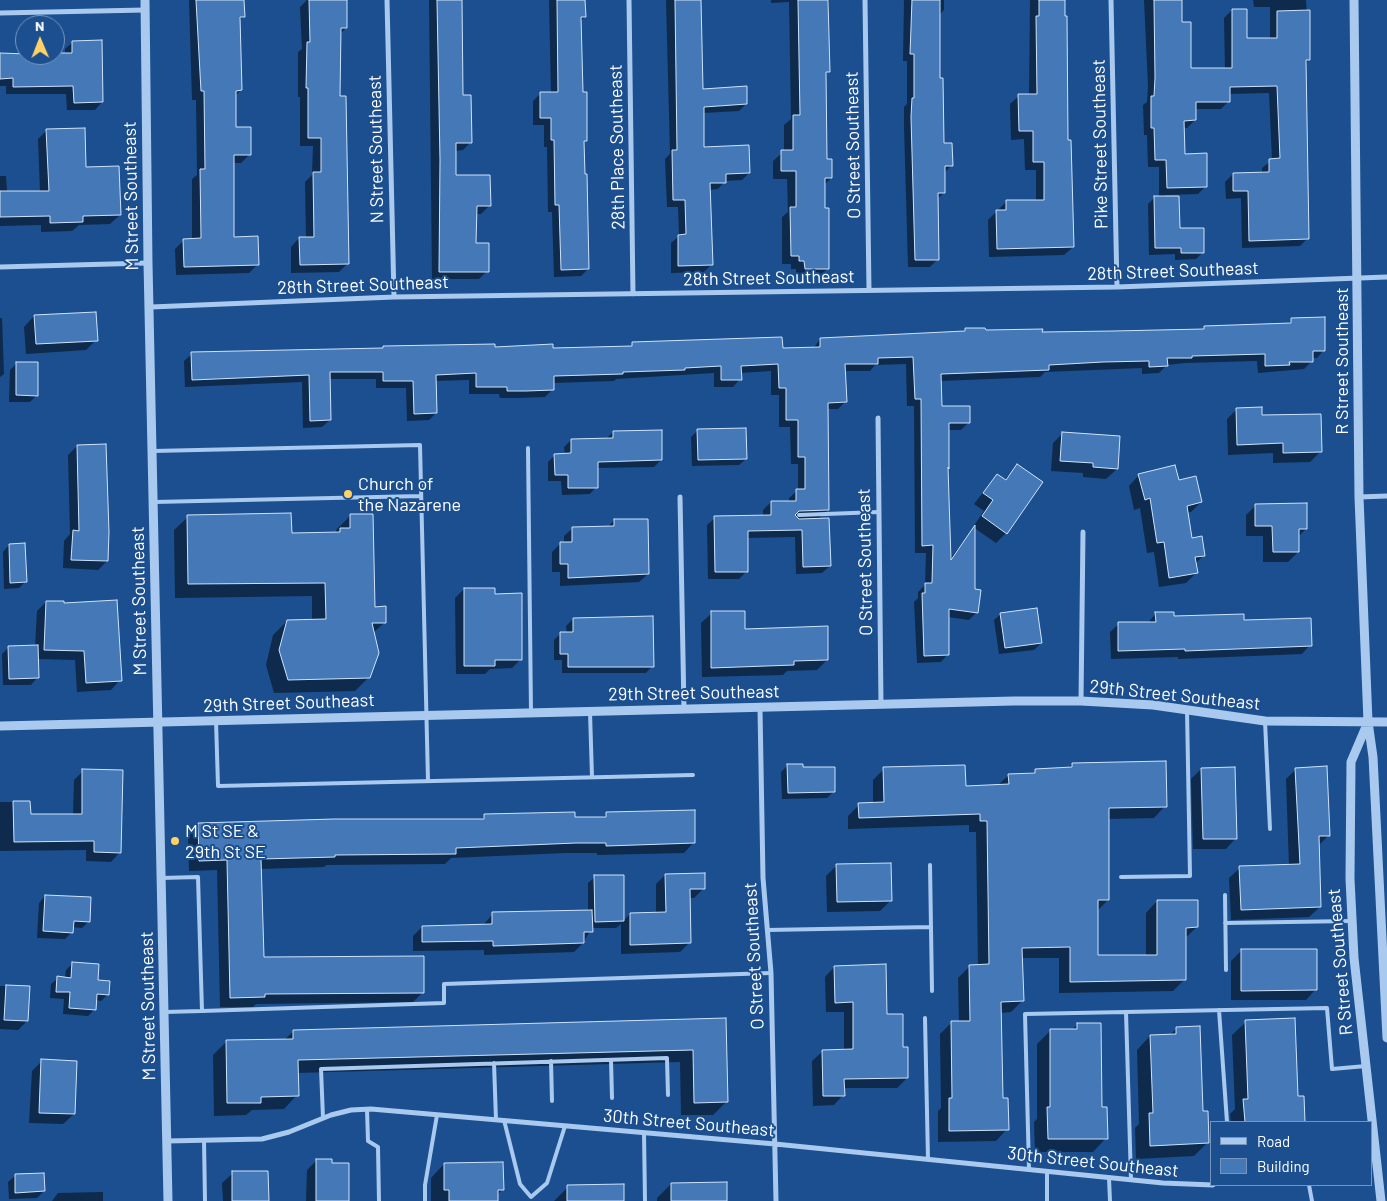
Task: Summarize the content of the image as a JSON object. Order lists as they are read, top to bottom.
{
  "streets": {
    "street": [
      "Pike Street Southeast",
      "O Street Southeast",
      "28th Place Southeast",
      "N Street Southeast",
      "M Street Southeast",
      "28th Street Southeast",
      "R Street Southeast",
      "29th Street Southeast",
      "30th Street Southeast"
    ]
  },
  "crossings": [
    ["Pike Street Southeast", "28th Street Southeast"],
    ["O Street Southeast", "28th Street Southeast"],
    ["O Street Southeast", "29th Street Southeast"],
    ["O Street Southeast", "30th Street Southeast"],
    ["28th Place Southeast", "28th Street Southeast"],
    ["N Street Southeast", "28th Street Southeast"],
    ["M Street Southeast", "28th Street Southeast"],
    ["M Street Southeast", "29th Street Southeast"],
    ["M Street Southeast", "30th Street Southeast"],
    ["28th Street Southeast", "R Street Southeast"],
    ["R Street Southeast", "29th Street Southeast"]
  ],
  "places": ["Church of the Nazarene", "M St SE & 29th St SE"],
  "legend": ["Road", "Building"],
  "north": "top"
}
